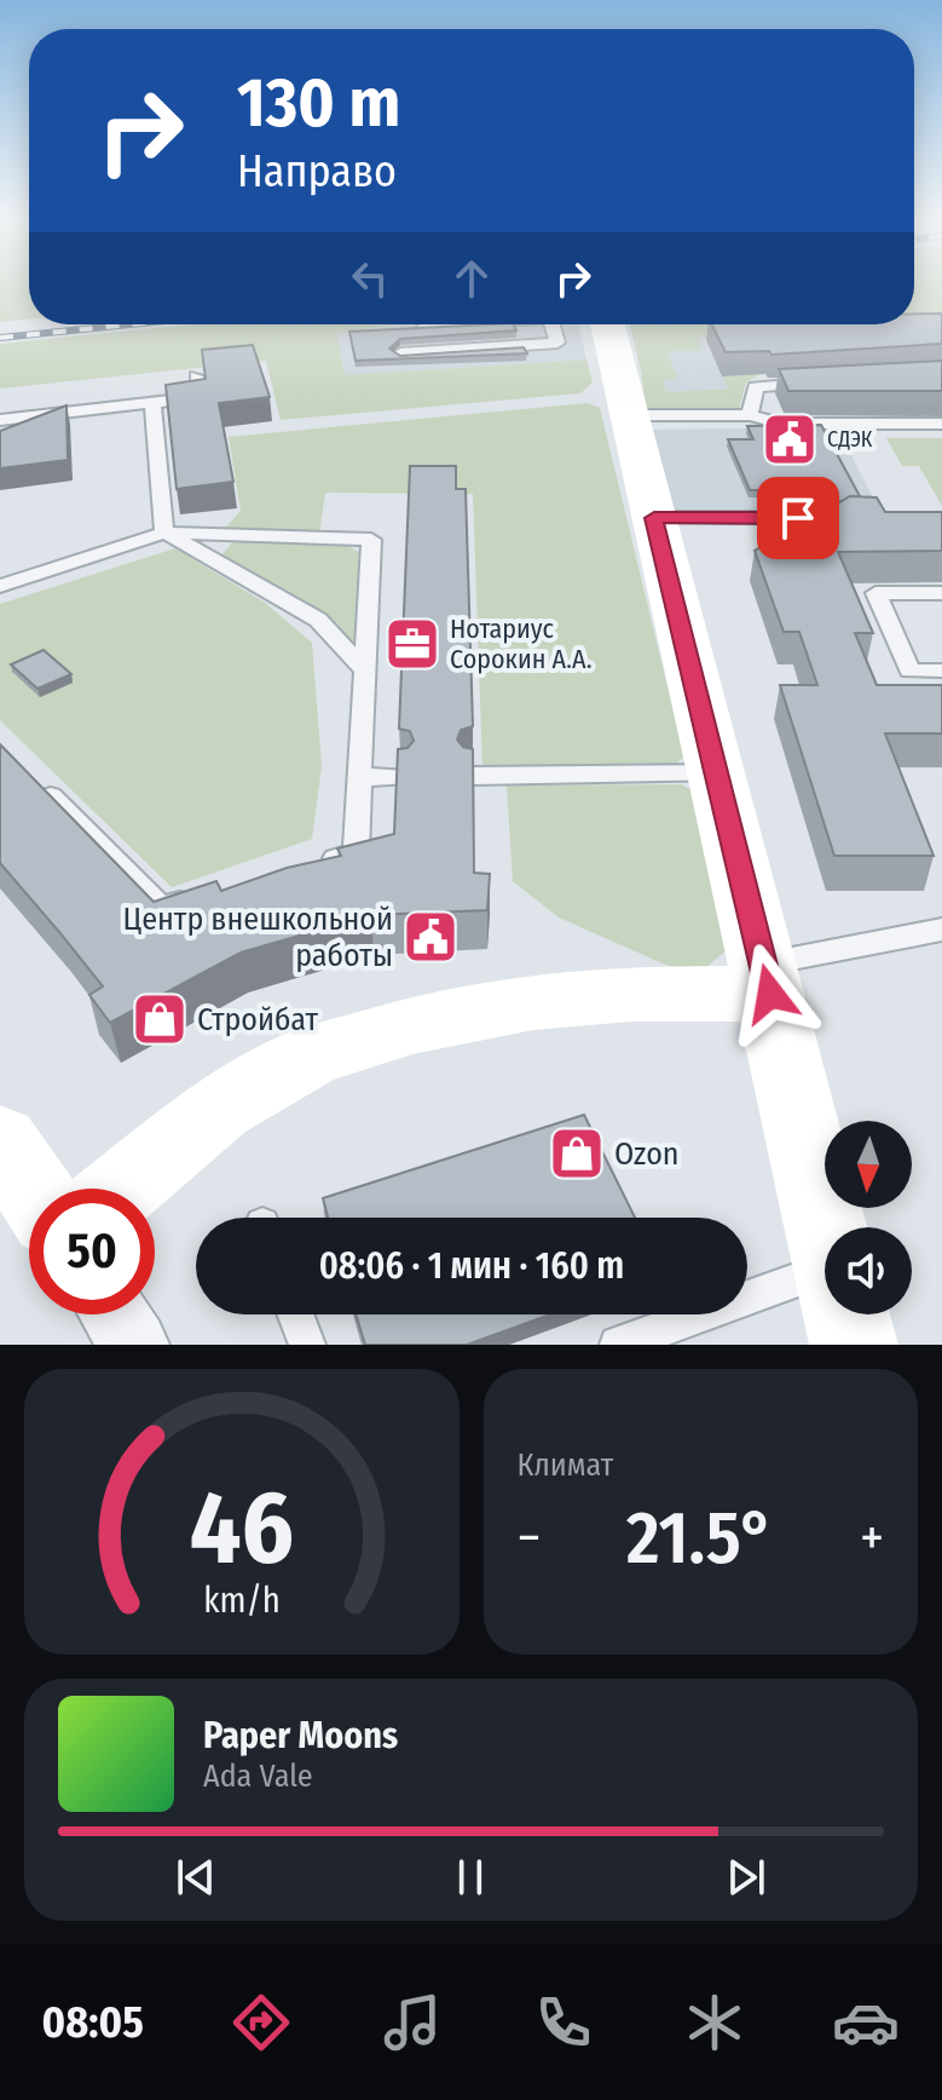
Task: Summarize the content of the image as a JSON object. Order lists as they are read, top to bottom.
{
  "places": {
    "public building": ["СДЭК", "Центр внешкольной работы"],
    "office": ["Нотариус Сорокин А.А."],
    "shop": ["Стройбат", "Ozon"]
  },
  "north": "bottom",
  "page": {
    "turn": ["130 m", "Направо"],
    "limit": "50",
    "trip": "08:06 · 1 мин · 160 m",
    "tile": "Климат",
    "heat": ["−", "21.5°", "+"],
    "song": ["Paper Moons", "Ada Vale"],
    "tabs": "08:05",
    "gauge": ["46", "km/h"]
  }
}
